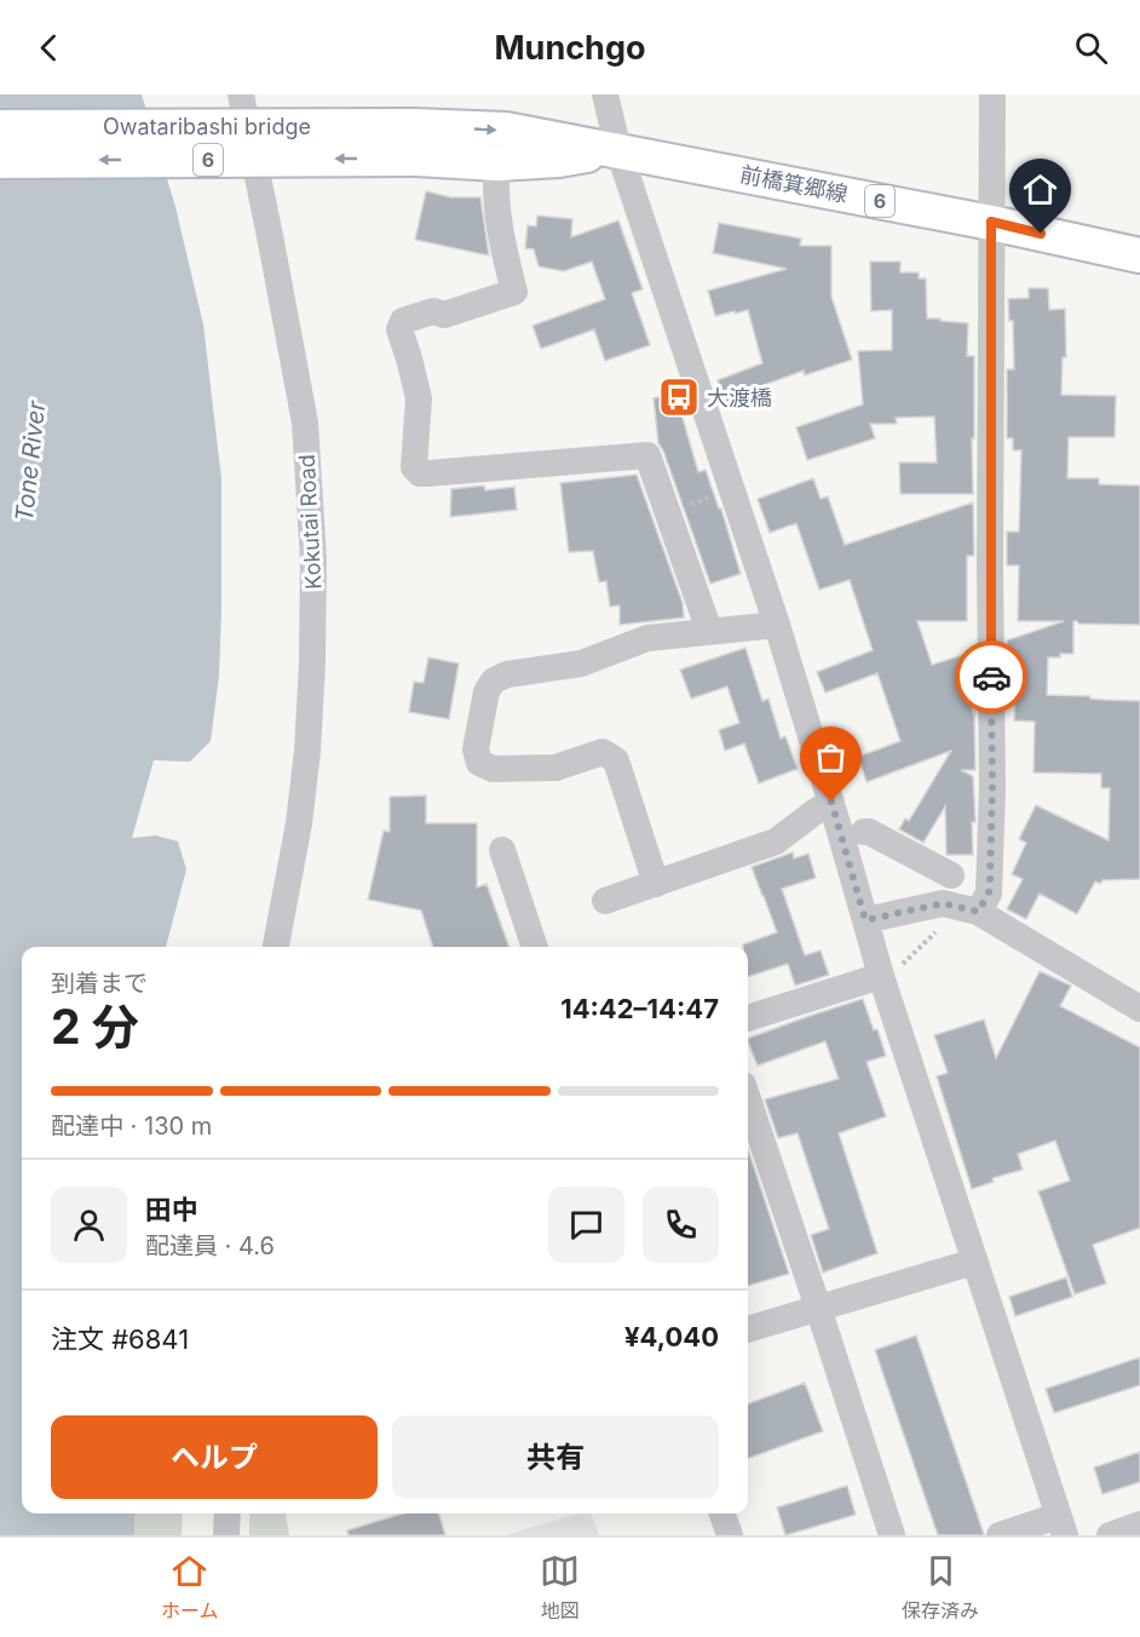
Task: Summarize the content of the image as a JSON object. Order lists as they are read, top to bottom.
{
  "streets": {
    "main road": ["Owataribashi bridge", "6", "前橋箕郷線"],
    "street": ["Kokutai Road"]
  },
  "crossings": [
    ["Owataribashi bridge", "前橋箕郷線"]
  ],
  "water": ["Tone River"],
  "places": {
    "bus stop": ["大渡橋"]
  },
  "page": {
    "header": "Munchgo",
    "heading": ["2 分", "到着まで", "14:42–14:47"],
    "panel": [
      "田中",
      "配達員 · 4.6",
      "注文 #6841",
      "¥4,040"
    ],
    "bar": "配達中 · 130 m",
    "buttons": ["ヘルプ", "共有"],
    "tabs": ["ホーム", "地図", "保存済み"]
  }
}
